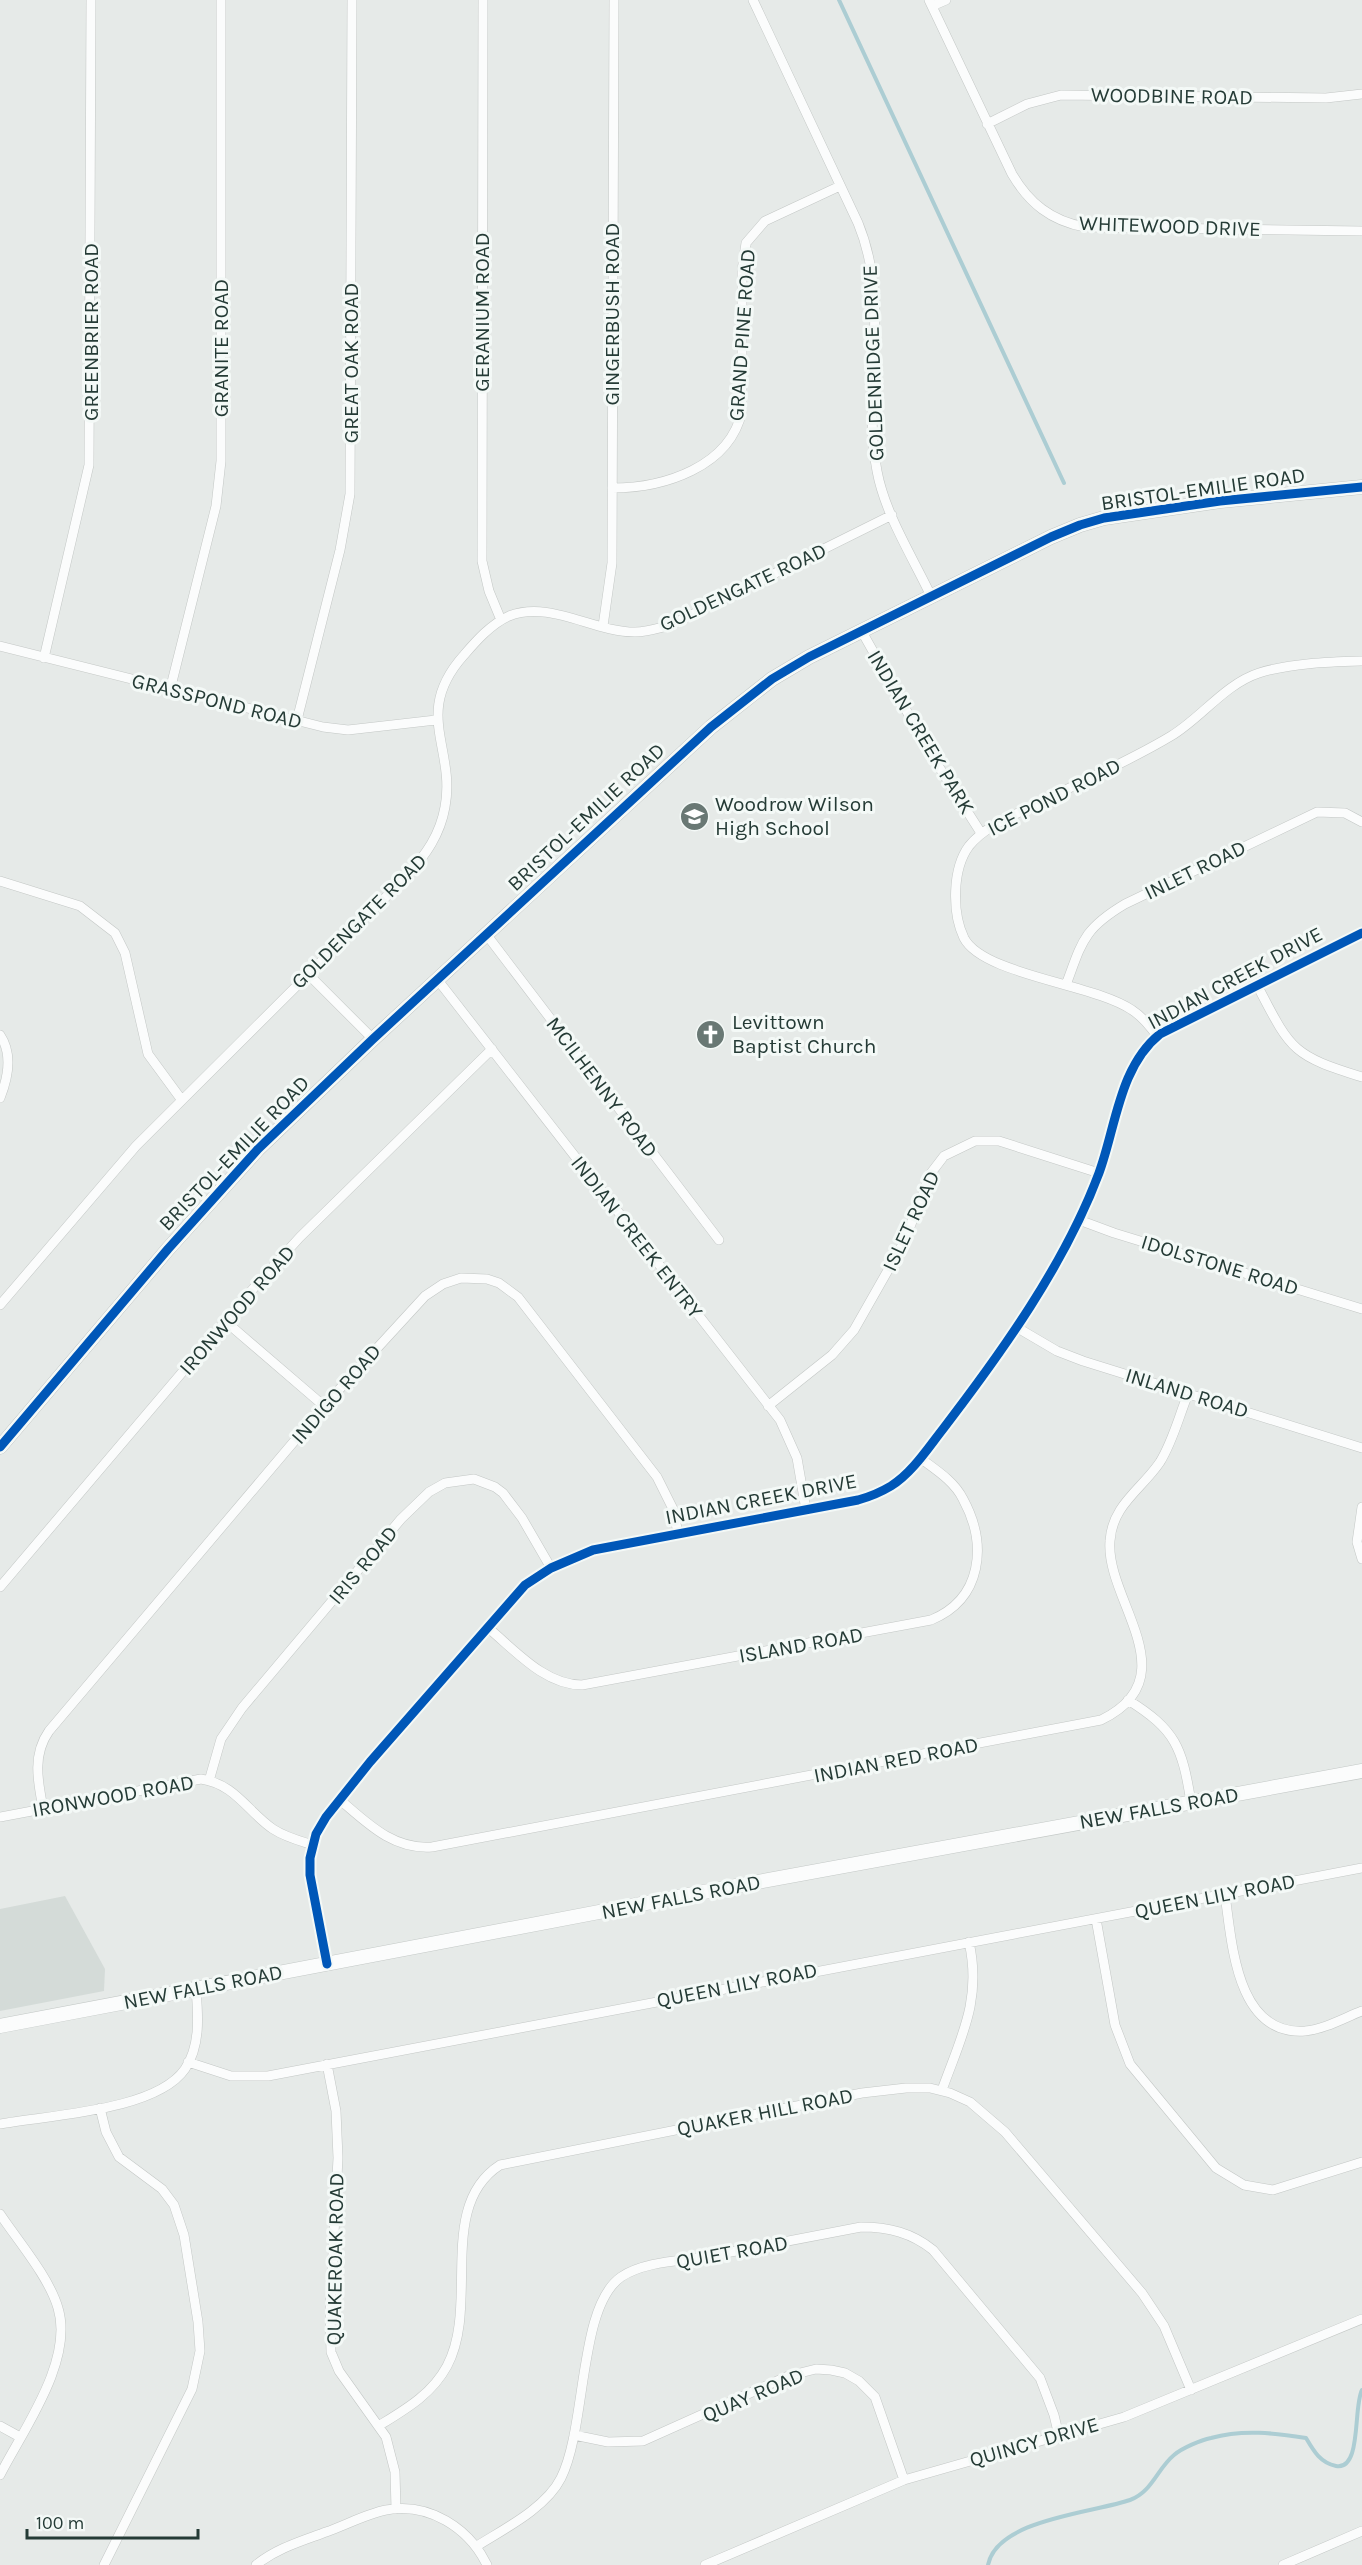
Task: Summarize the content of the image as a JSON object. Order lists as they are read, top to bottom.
{
  "streets": {
    "street": [
      "WOODBINE ROAD",
      "WHITEWOOD DRIVE",
      "GERANIUM ROAD",
      "GINGERBUSH ROAD",
      "GREENBRIER ROAD",
      "GRAND PINE ROAD",
      "GRANITE ROAD",
      "GREAT OAK ROAD",
      "GOLDENRIDGE DRIVE",
      "BRISTOL-EMILIE ROAD",
      "GOLDENGATE ROAD",
      "GRASSPOND ROAD",
      "INDIAN CREEK PARK",
      "ICE POND ROAD",
      "INLET ROAD",
      "INDIAN CREEK DRIVE",
      "MCILHENNY ROAD",
      "ISLET ROAD",
      "INDIAN CREEK ENTRY",
      "IDOLSTONE ROAD",
      "IRONWOOD ROAD",
      "INLAND ROAD",
      "INDIGO ROAD",
      "IRIS ROAD",
      "ISLAND ROAD",
      "INDIAN RED ROAD",
      "NEW FALLS ROAD",
      "QUEEN LILY ROAD",
      "QUAKER HILL ROAD",
      "QUIET ROAD",
      "QUAKEROAK ROAD",
      "QUAY ROAD",
      "QUINCY DRIVE"
    ]
  },
  "crossings": [
    ["WOODBINE ROAD", "WHITEWOOD DRIVE"],
    ["GERANIUM ROAD", "GOLDENGATE ROAD"],
    ["GINGERBUSH ROAD", "GRAND PINE ROAD"],
    ["GINGERBUSH ROAD", "GOLDENGATE ROAD"],
    ["GREENBRIER ROAD", "GRASSPOND ROAD"],
    ["GRAND PINE ROAD", "GOLDENRIDGE DRIVE"],
    ["GRANITE ROAD", "GRASSPOND ROAD"],
    ["GREAT OAK ROAD", "GRASSPOND ROAD"],
    ["GOLDENRIDGE DRIVE", "BRISTOL-EMILIE ROAD"],
    ["GOLDENRIDGE DRIVE", "GOLDENGATE ROAD"],
    ["BRISTOL-EMILIE ROAD", "INDIAN CREEK PARK"],
    ["BRISTOL-EMILIE ROAD", "MCILHENNY ROAD"],
    ["BRISTOL-EMILIE ROAD", "INDIAN CREEK ENTRY"],
    ["GOLDENGATE ROAD", "GRASSPOND ROAD"],
    ["INDIAN CREEK PARK", "ICE POND ROAD"],
    ["ICE POND ROAD", "INLET ROAD"],
    ["ICE POND ROAD", "INDIAN CREEK DRIVE"],
    ["INDIAN CREEK DRIVE", "ISLET ROAD"],
    ["INDIAN CREEK DRIVE", "INDIAN CREEK ENTRY"],
    ["INDIAN CREEK DRIVE", "IDOLSTONE ROAD"],
    ["INDIAN CREEK DRIVE", "IRONWOOD ROAD"],
    ["INDIAN CREEK DRIVE", "INLAND ROAD"],
    ["INDIAN CREEK DRIVE", "INDIGO ROAD"],
    ["INDIAN CREEK DRIVE", "IRIS ROAD"],
    ["INDIAN CREEK DRIVE", "ISLAND ROAD"],
    ["INDIAN CREEK DRIVE", "INDIAN RED ROAD"],
    ["INDIAN CREEK DRIVE", "NEW FALLS ROAD"],
    ["ISLET ROAD", "INDIAN CREEK ENTRY"],
    ["INDIAN CREEK ENTRY", "IRONWOOD ROAD"],
    ["IRONWOOD ROAD", "INDIGO ROAD"],
    ["IRONWOOD ROAD", "IRIS ROAD"],
    ["INLAND ROAD", "INDIAN RED ROAD"],
    ["QUEEN LILY ROAD", "QUAKEROAK ROAD"],
    ["QUAKER HILL ROAD", "QUAKEROAK ROAD"],
    ["QUAKER HILL ROAD", "QUINCY DRIVE"],
    ["QUIET ROAD", "QUAY ROAD"],
    ["QUIET ROAD", "QUINCY DRIVE"],
    ["QUAY ROAD", "QUINCY DRIVE"]
  ],
  "places": {
    "school or university": ["Woodrow Wilson High School"],
    "church": ["Levittown Baptist Church"]
  },
  "scale_bar": "100 m"
}
